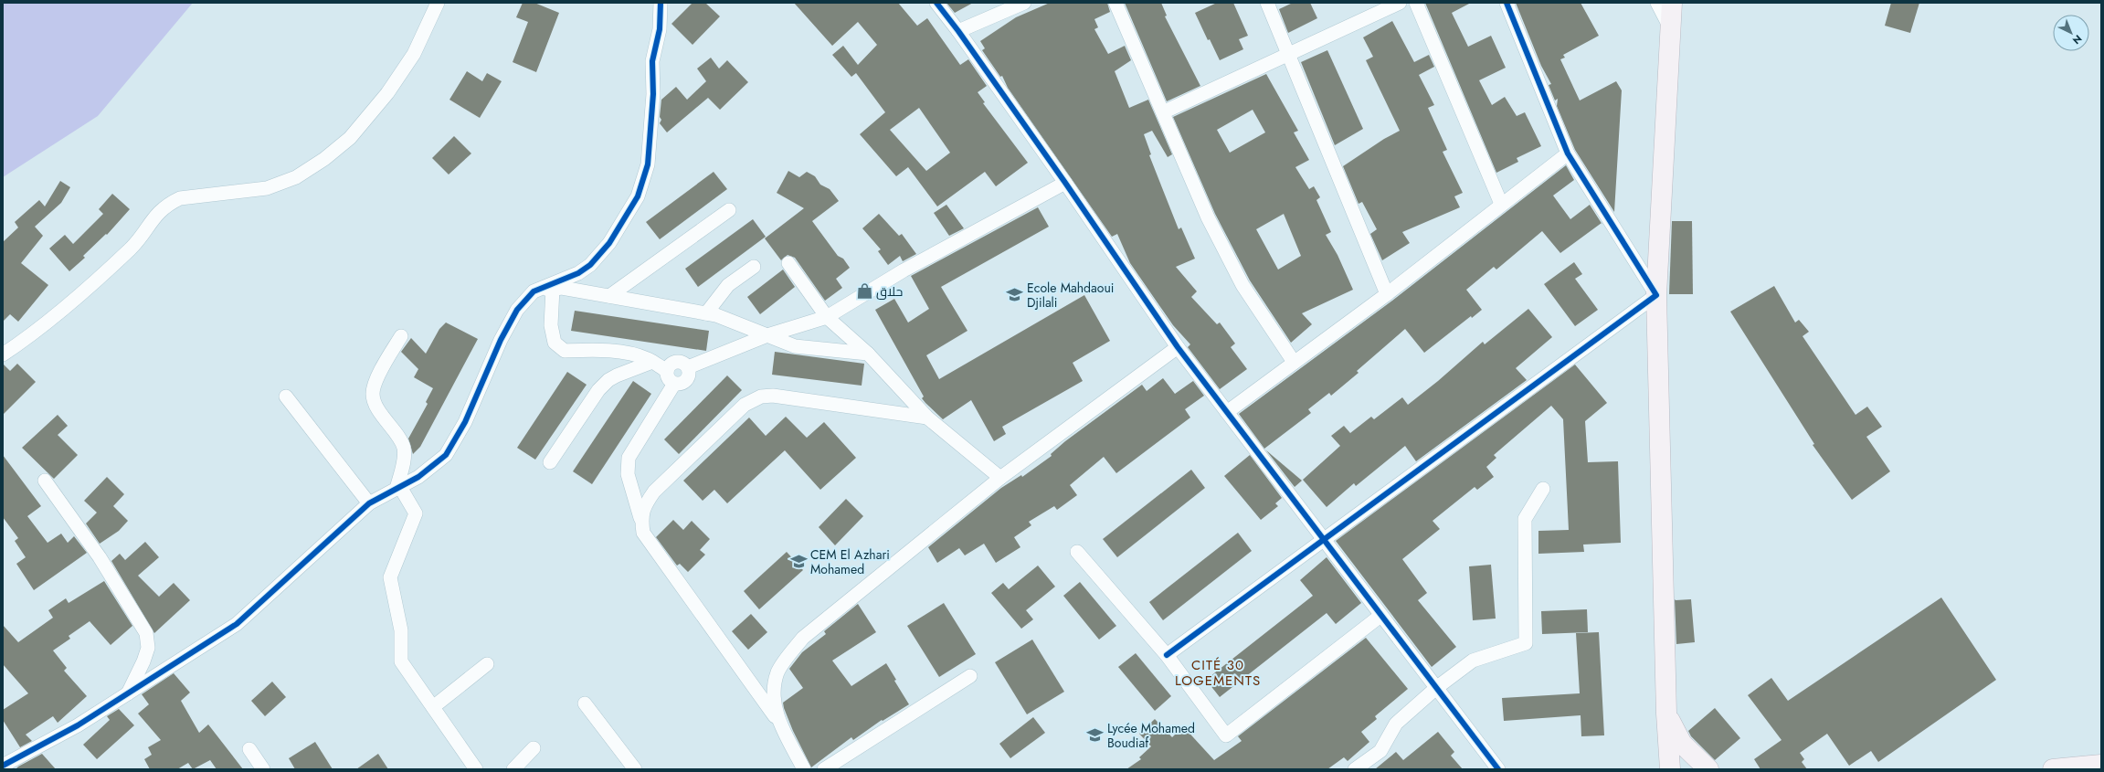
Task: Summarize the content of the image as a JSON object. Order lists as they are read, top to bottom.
{
  "districts": ["CITÉ 30 LOGEMENTS"],
  "places": {
    "shop": ["حلاق"],
    "school or university": ["Ecole Mahdaoui Djilali", "CEM El Azhari Mohamed", "Lycée Mohamed Boudiaf"]
  },
  "north": "bottom right"
}
